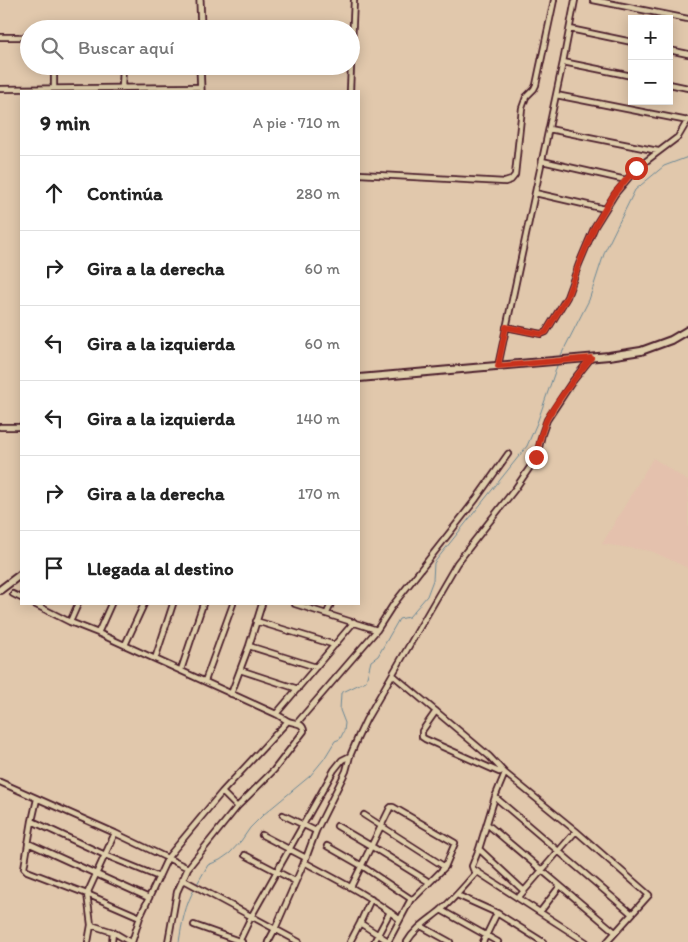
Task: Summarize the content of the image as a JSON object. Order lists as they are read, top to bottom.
{
  "page": {
    "map_buttons": ["+", "−"],
    "search": "Buscar aquí",
    "heading": ["9 min", "A pie · 710 m"],
    "list": [
      ["Continúa", "280 m"],
      ["Gira a la derecha", "60 m"],
      ["Gira a la izquierda", "60 m"],
      ["Gira a la izquierda", "140 m"],
      ["Gira a la derecha", "170 m"],
      "Llegada al destino"
    ]
  }
}
